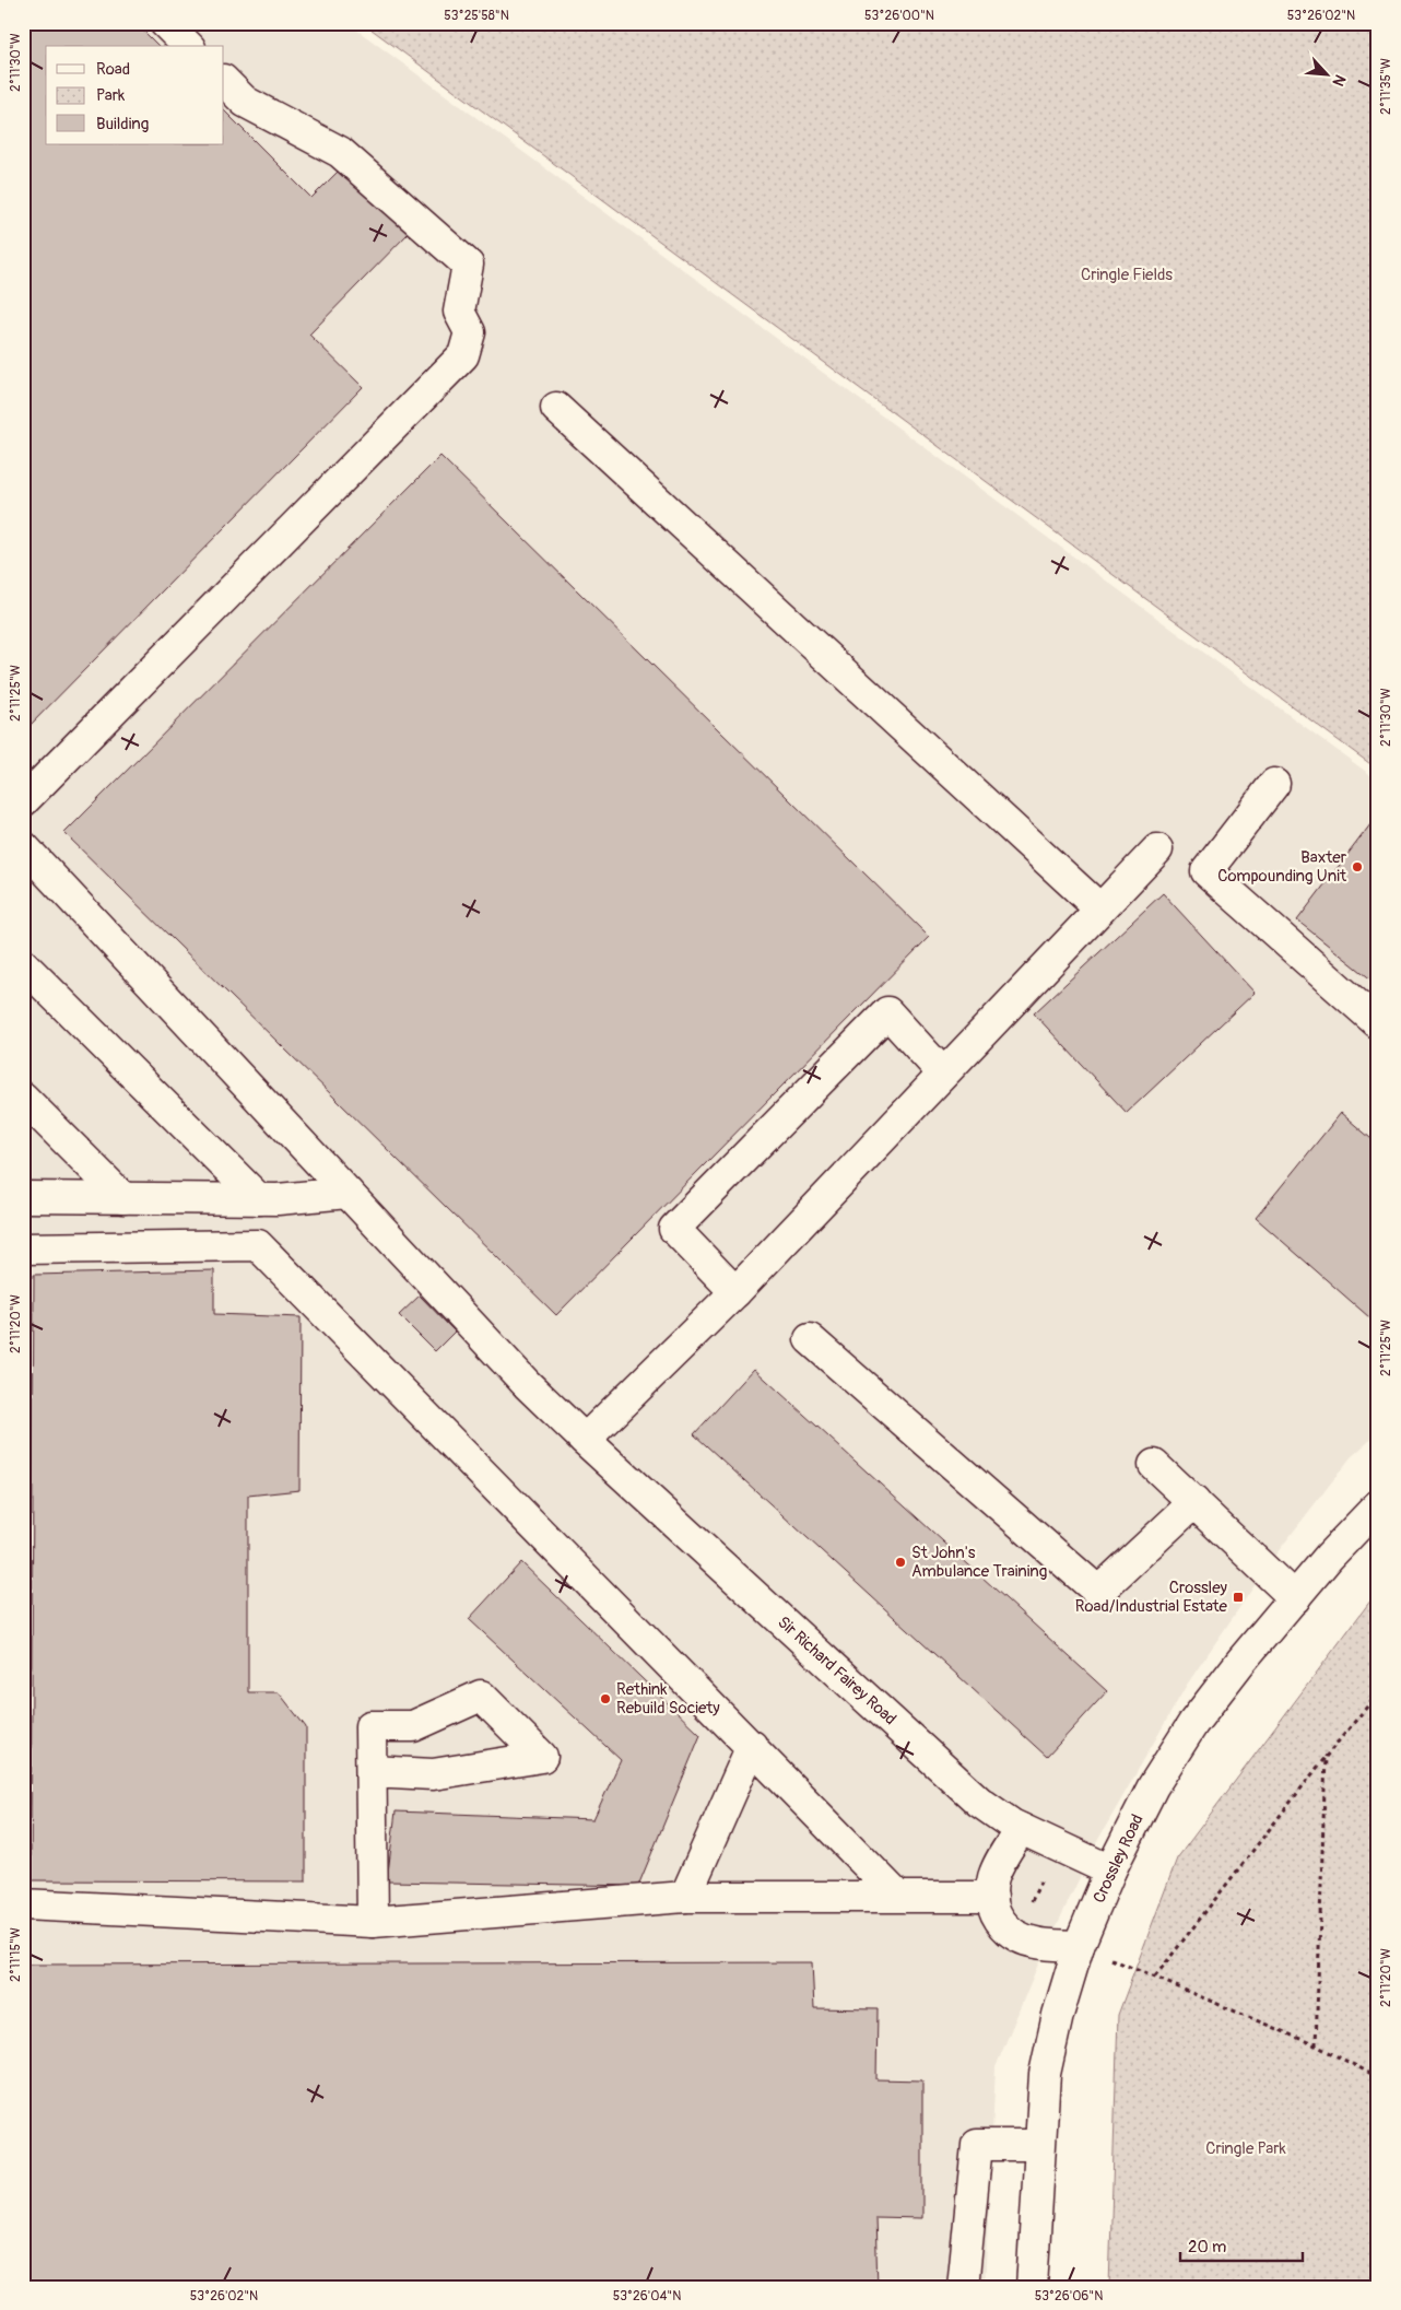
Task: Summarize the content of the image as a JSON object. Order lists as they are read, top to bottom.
{
  "streets": {
    "street": ["Sir Richard Fairey Road", "Crossley Road"]
  },
  "crossings": [
    ["Sir Richard Fairey Road", "Crossley Road"]
  ],
  "parks": ["Cringle Fields", "Cringle Park"],
  "places": {
    "other": ["Baxter Compounding Unit", "St John's Ambulance Training", "Rethink Rebuild Society"],
    "transit": ["Crossley Road/Industrial Estate"]
  },
  "legend": ["Road", "Park", "Building"],
  "scale_bar": "20 m",
  "north": "bottom right",
  "coordinates": [
    "53°25'58\"N",
    "53°26'00\"N",
    "53°26'02\"N",
    "2°11'30\"W",
    "2°11'35\"W",
    "2°11'25\"W",
    "2°11'20\"W",
    "2°11'15\"W",
    "53°26'04\"N",
    "53°26'06\"N"
  ]
}
